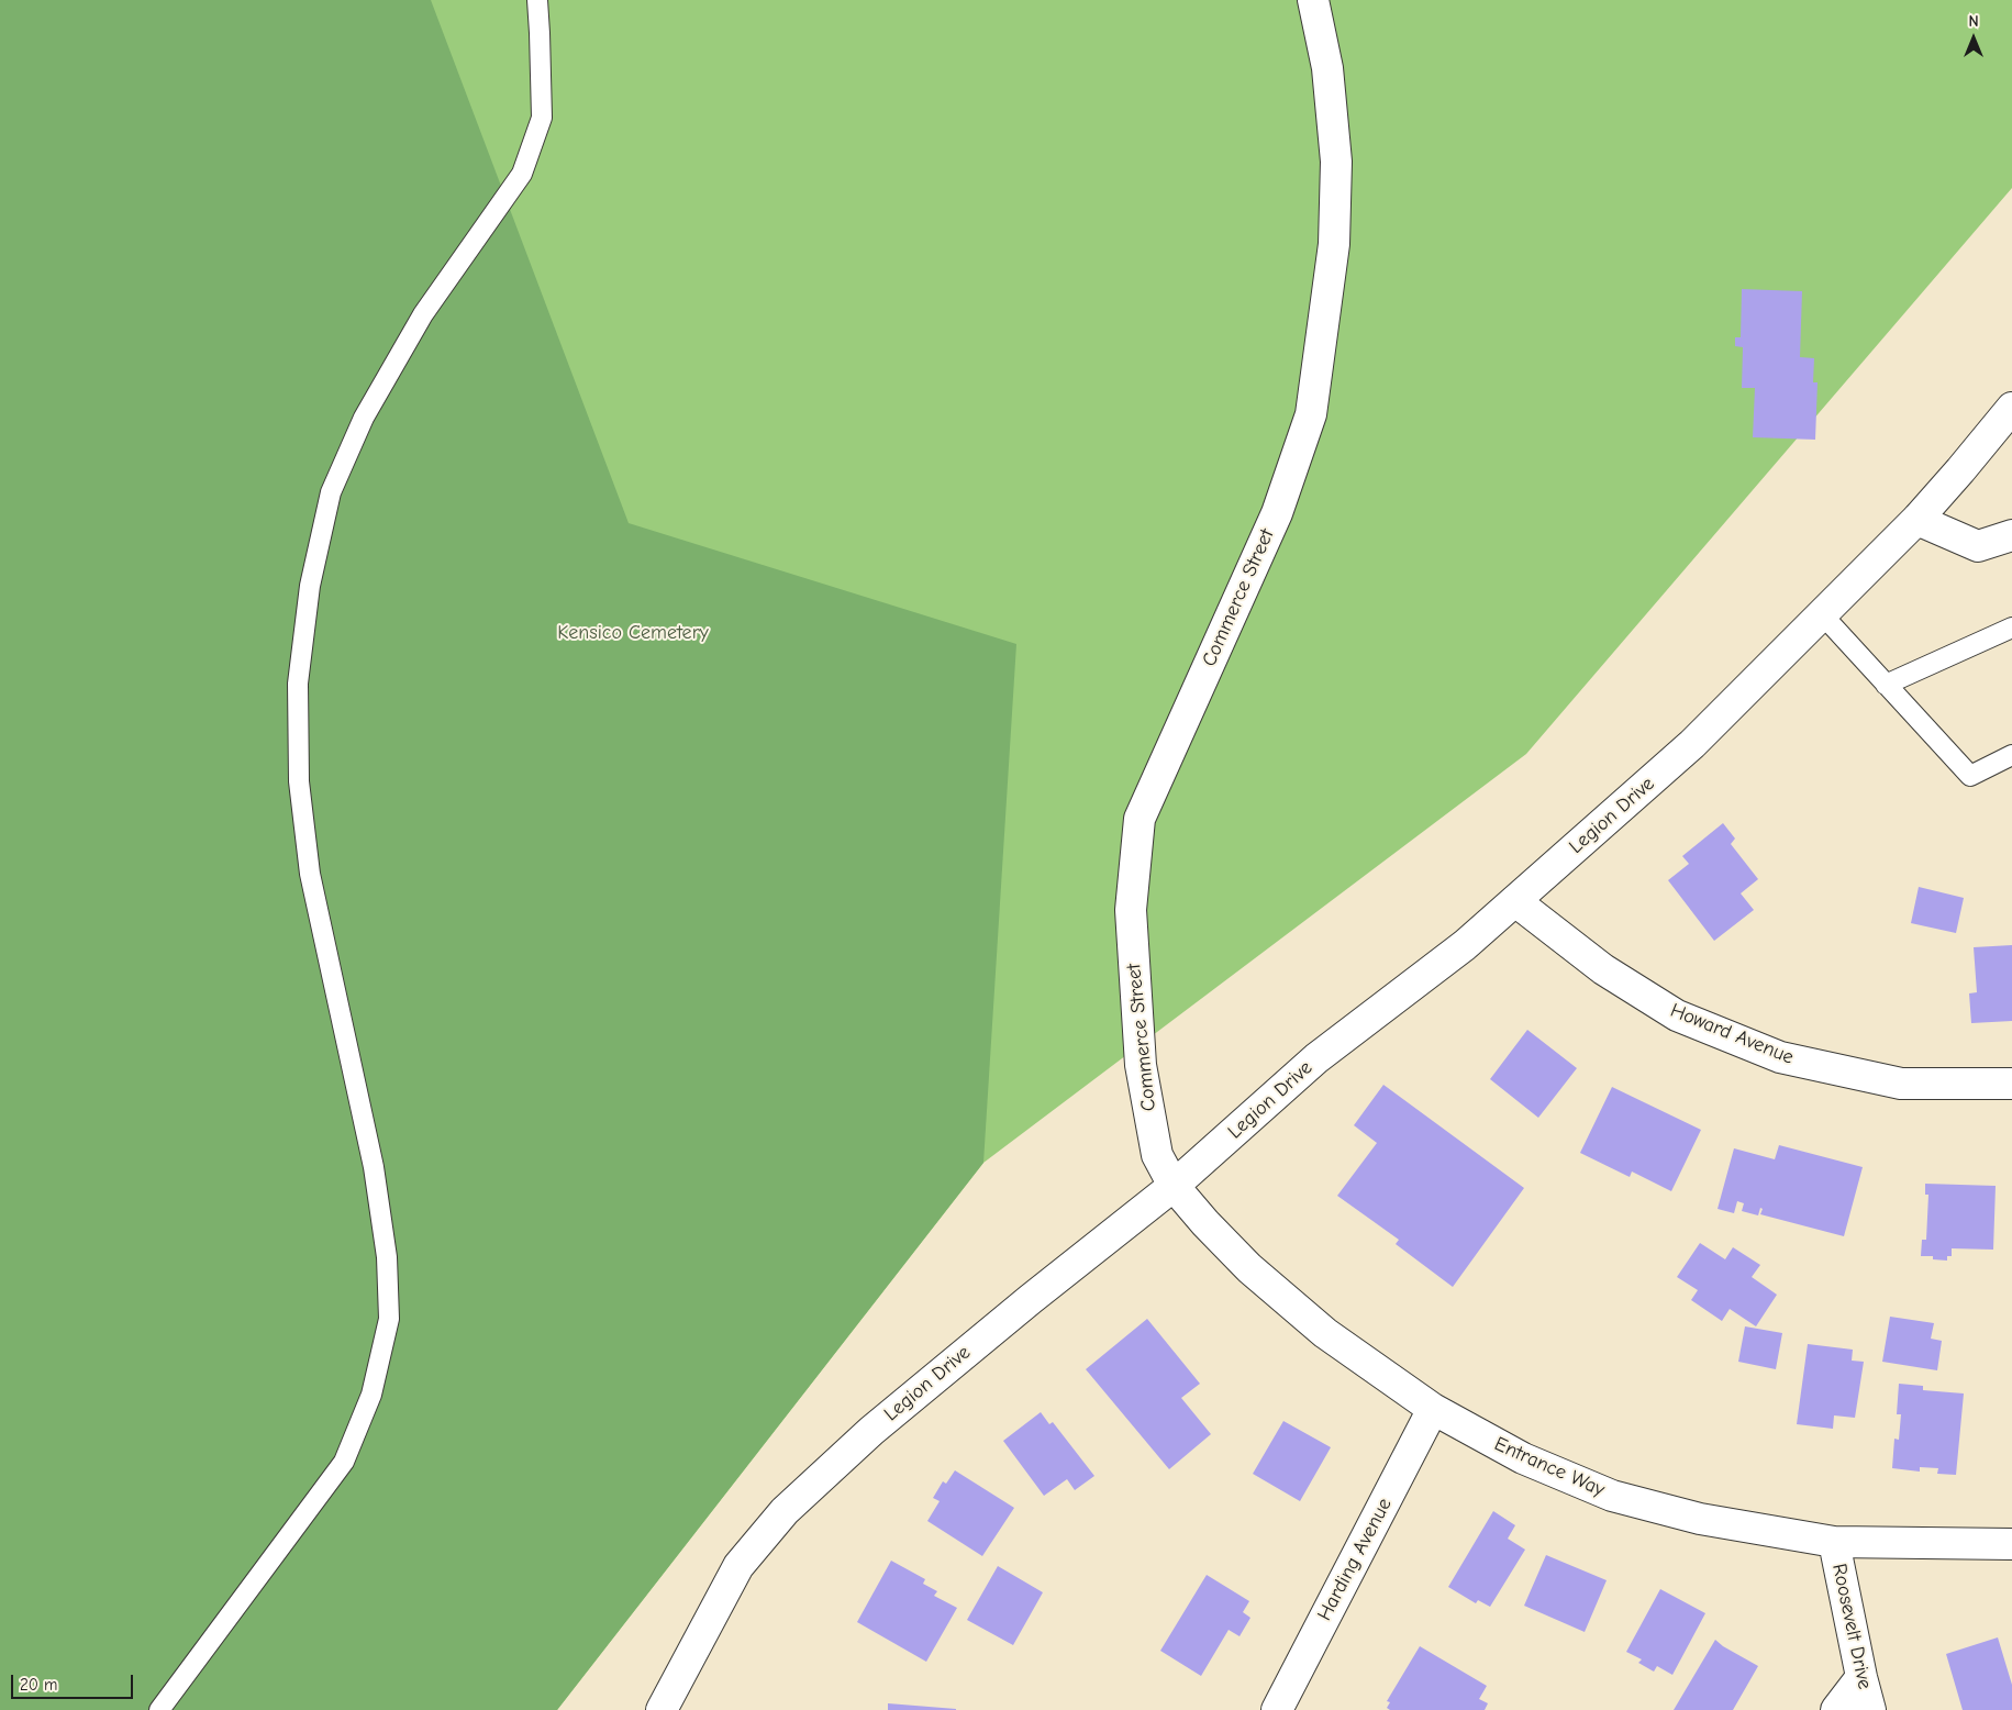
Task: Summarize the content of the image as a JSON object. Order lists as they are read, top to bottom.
{
  "streets": {
    "street": [
      "Commerce Street",
      "Legion Drive",
      "Howard Avenue",
      "Entrance Way",
      "Harding Avenue",
      "Roosevelt Drive"
    ]
  },
  "crossings": [
    ["Commerce Street", "Legion Drive"],
    ["Commerce Street", "Entrance Way"],
    ["Legion Drive", "Howard Avenue"],
    ["Legion Drive", "Entrance Way"],
    ["Entrance Way", "Harding Avenue"],
    ["Entrance Way", "Roosevelt Drive"]
  ],
  "parks": ["Kensico Cemetery"],
  "scale_bar": "20 m",
  "north": "top"
}
